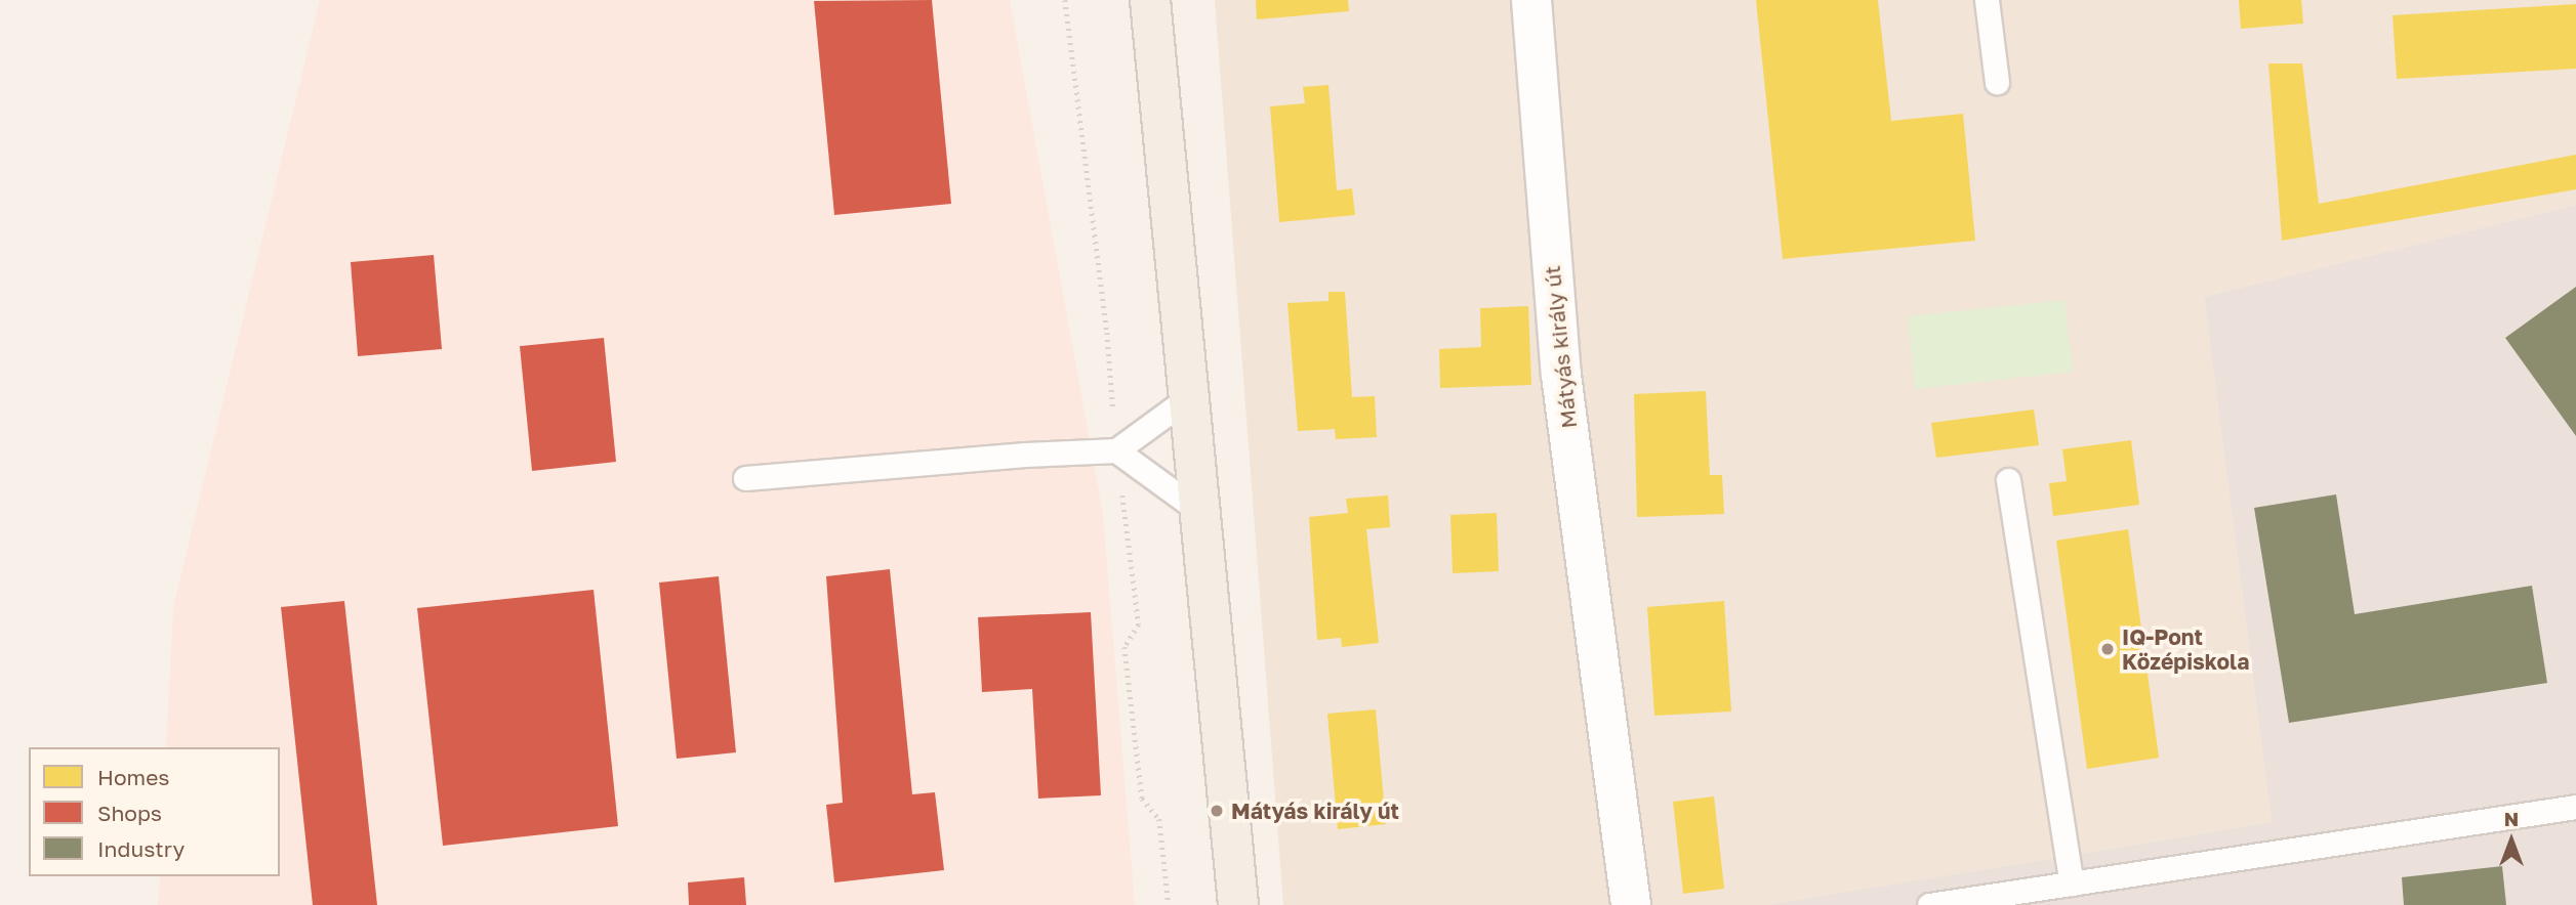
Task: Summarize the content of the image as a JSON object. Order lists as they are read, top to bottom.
{
  "streets": {
    "street": ["Mátyás király út"]
  },
  "places": ["IQ-Pont Középiskola", "Mátyás király út"],
  "legend": ["Homes", "Shops", "Industry"],
  "north": "top"
}
